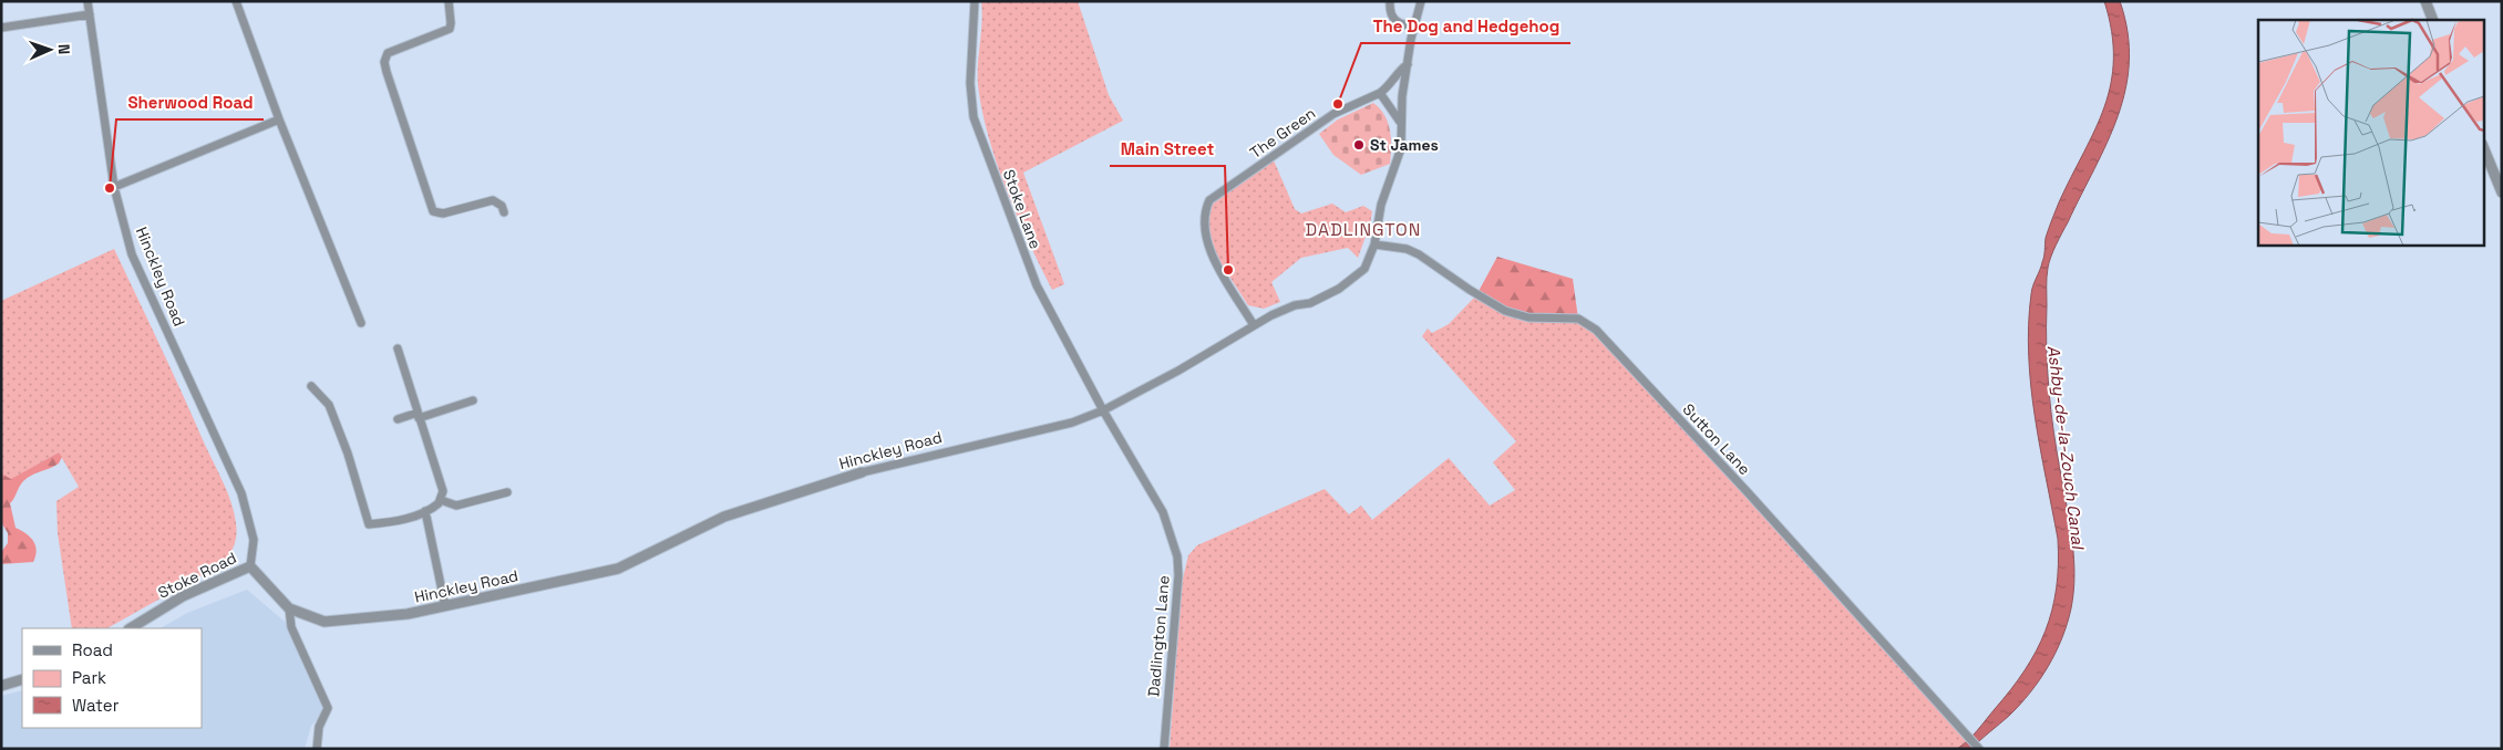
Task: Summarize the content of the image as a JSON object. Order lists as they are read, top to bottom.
{
  "streets": {
    "street": [
      "The Green",
      "Stoke Lane",
      "Hinckley Road",
      "Sutton Lane",
      "Stoke Road",
      "Dadlington Lane"
    ]
  },
  "crossings": [
    ["The Green", "Hinckley Road"],
    ["Stoke Lane", "Hinckley Road"],
    ["Stoke Lane", "Dadlington Lane"],
    ["Hinckley Road", "Sutton Lane"],
    ["Hinckley Road", "Stoke Road"],
    ["Hinckley Road", "Dadlington Lane"]
  ],
  "districts": ["DADLINGTON"],
  "water": ["Ashby-de-la-Zouch Canal"],
  "places": [
    "The Dog and Hedgehog",
    "St James",
    "Sherwood Road",
    "Main Street"
  ],
  "legend": ["Road", "Park", "Water"],
  "north": "right"
}
